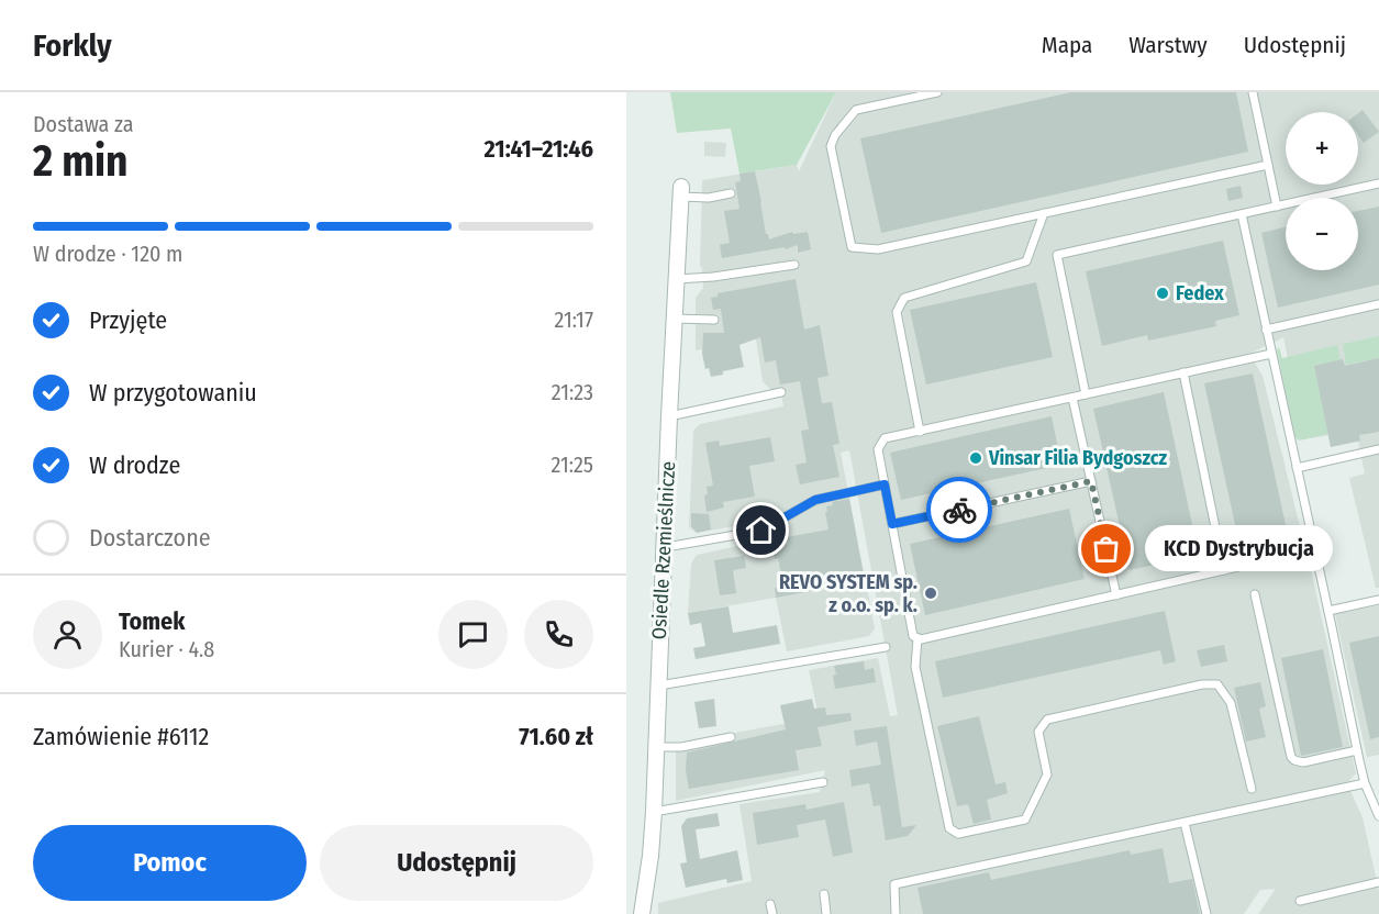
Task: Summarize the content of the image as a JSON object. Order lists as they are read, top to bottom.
{
  "streets": {
    "street": ["Osiedle Rzemieślnicze"]
  },
  "places": [
    "Fedex",
    "Vinsar Filia Bydgoszcz",
    "KCD Dystrybucja",
    "REVO SYSTEM sp. z o.o. sp. k."
  ],
  "page": {
    "header": "Forkly",
    "nav": ["Mapa", "Warstwy", "Udostępnij"],
    "heading": ["2 min", "Dostawa za", "21:41–21:46"],
    "panel": [
      "Tomek",
      "Kurier · 4.8",
      "Zamówienie #6112",
      "71.60 zł"
    ],
    "map_buttons": ["+", "−"],
    "bar": "W drodze · 120 m",
    "list": [
      ["Przyjęte", "21:17"],
      ["W przygotowaniu", "21:23"],
      ["W drodze", "21:25"],
      "Dostarczone"
    ],
    "bubble": "KCD Dystrybucja",
    "buttons": ["Pomoc", "Udostępnij"]
  }
}
